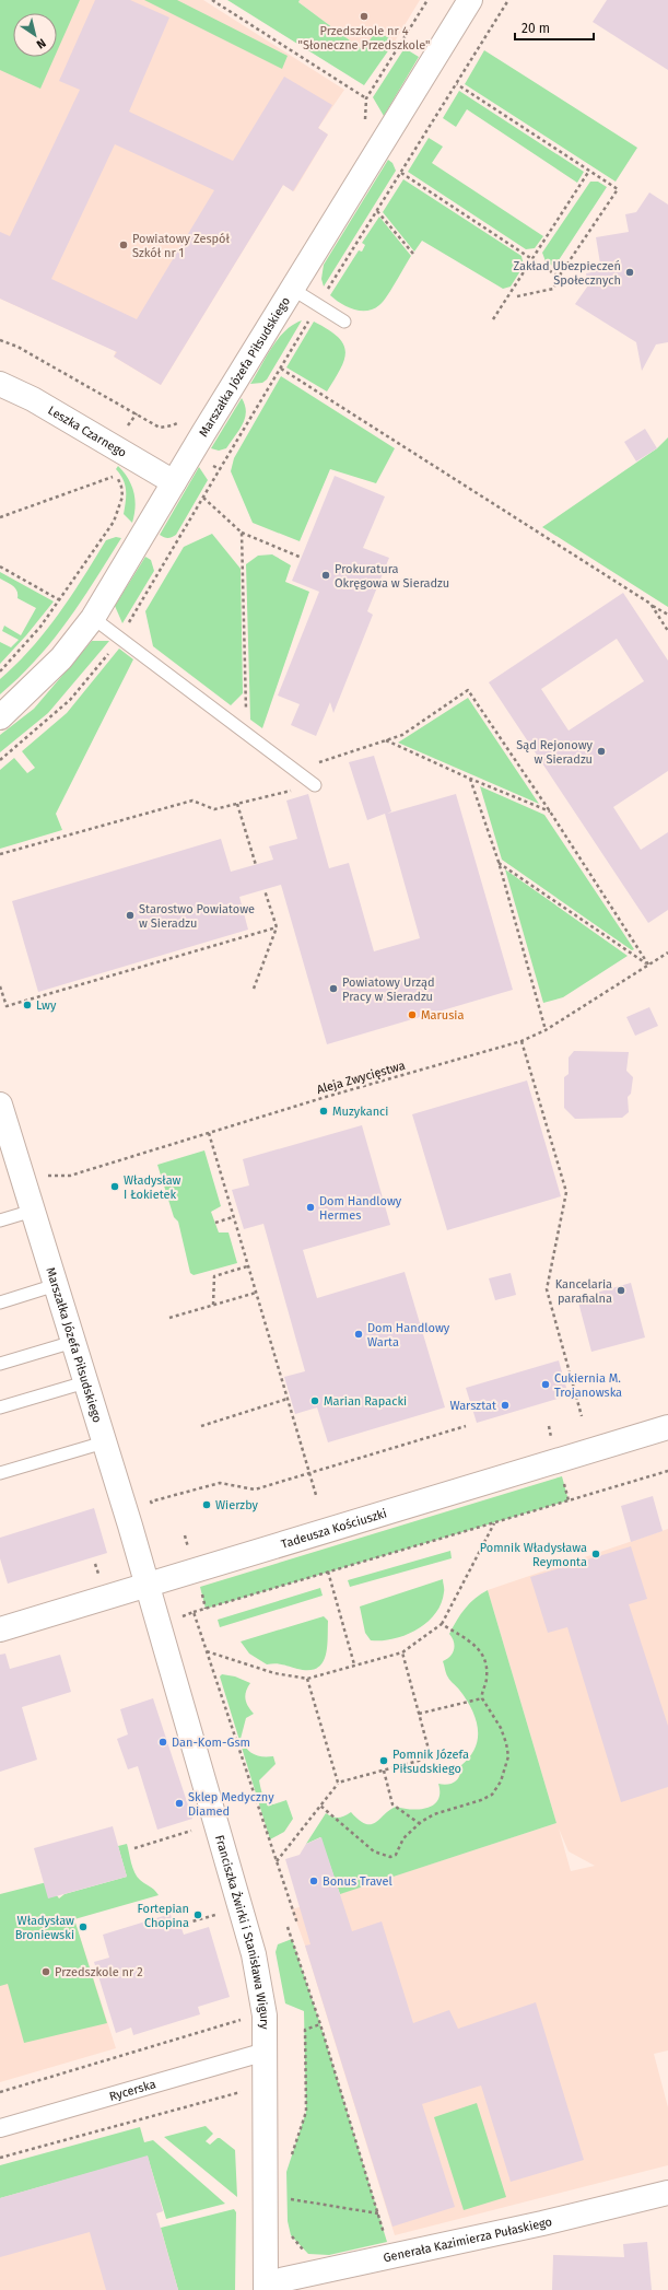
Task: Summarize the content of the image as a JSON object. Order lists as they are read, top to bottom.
{
  "streets": {
    "street": [
      "Marszałka Józefa Piłsudskiego",
      "Leszka Czarnego",
      "Tadeusza Kościuszki",
      "Franciszka Żwirki i Stanisława Wigury",
      "Rycerska",
      "Generała Kazimierza Pułaskiego"
    ],
    "path": ["Aleja Zwycięstwa"]
  },
  "crossings": [
    ["Marszałka Józefa Piłsudskiego", "Leszka Czarnego"],
    ["Marszałka Józefa Piłsudskiego", "Tadeusza Kościuszki"],
    ["Marszałka Józefa Piłsudskiego", "Franciszka Żwirki i Stanisława Wigury"],
    ["Tadeusza Kościuszki", "Franciszka Żwirki i Stanisława Wigury"],
    ["Franciszka Żwirki i Stanisława Wigury", "Rycerska"],
    ["Franciszka Żwirki i Stanisława Wigury", "Generała Kazimierza Pułaskiego"]
  ],
  "places": [
    "Przedszkole nr 4 \"Słoneczne Przedszkole\"",
    "Powiatowy Zespół Szkół nr 1",
    "Zakład Ubezpieczeń Społecznych",
    "Prokuratura Okręgowa w Sieradzu",
    "Sąd Rejonowy w Sieradzu",
    "Starostwo Powiatowe w Sieradzu",
    "Powiatowy Urząd Pracy w Sieradzu",
    "Lwy",
    "Marusia",
    "Muzykanci",
    "Władysław I Łokietek",
    "Dom Handlowy Hermes",
    "Kancelaria parafialna",
    "Dom Handlowy Warta",
    "Cukiernia M. Trojanowska",
    "Marian Rapacki",
    "Warsztat",
    "Wierzby",
    "Pomnik Władysława Reymonta",
    "Dan-Kom-Gsm",
    "Pomnik Józefa Piłsudskiego",
    "Sklep Medyczny Diamed",
    "Bonus Travel",
    "Fortepian Chopina",
    "Władysław Broniewski",
    "Przedszkole nr 2"
  ],
  "scale_bar": "20 m",
  "north": "bottom right"
}
